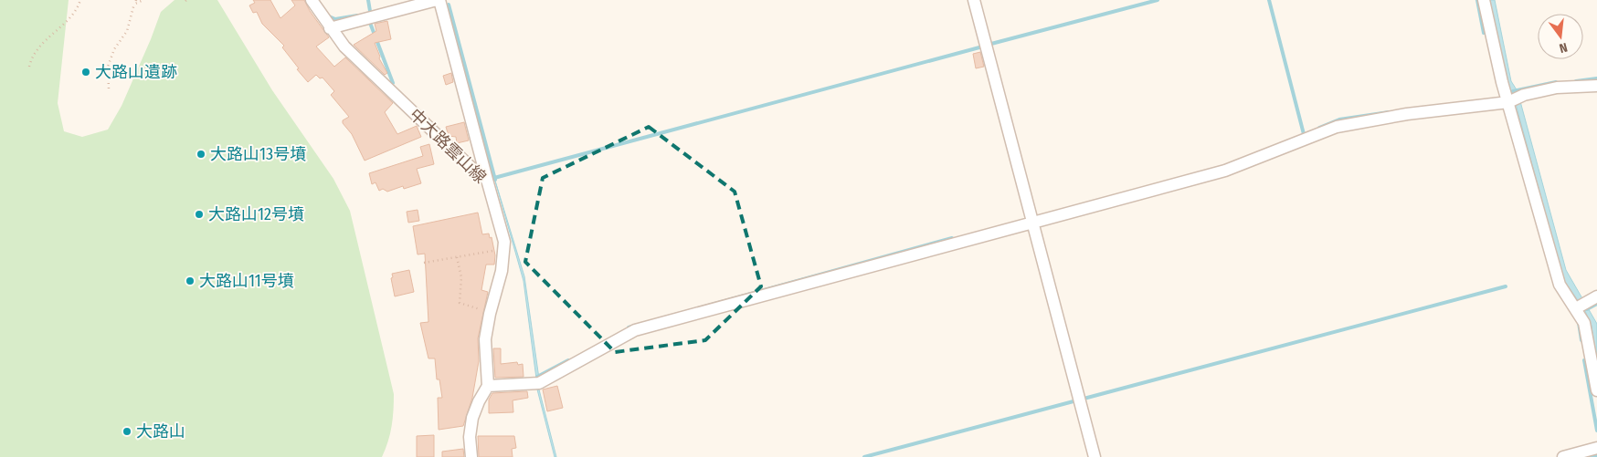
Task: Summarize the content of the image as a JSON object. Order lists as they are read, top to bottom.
{
  "streets": {
    "street": ["中大路雲山線"]
  },
  "places": [
    "大路山遺跡",
    "大路山13号墳",
    "大路山12号墳",
    "大路山11号墳",
    "大路山"
  ],
  "north": "bottom"
}
